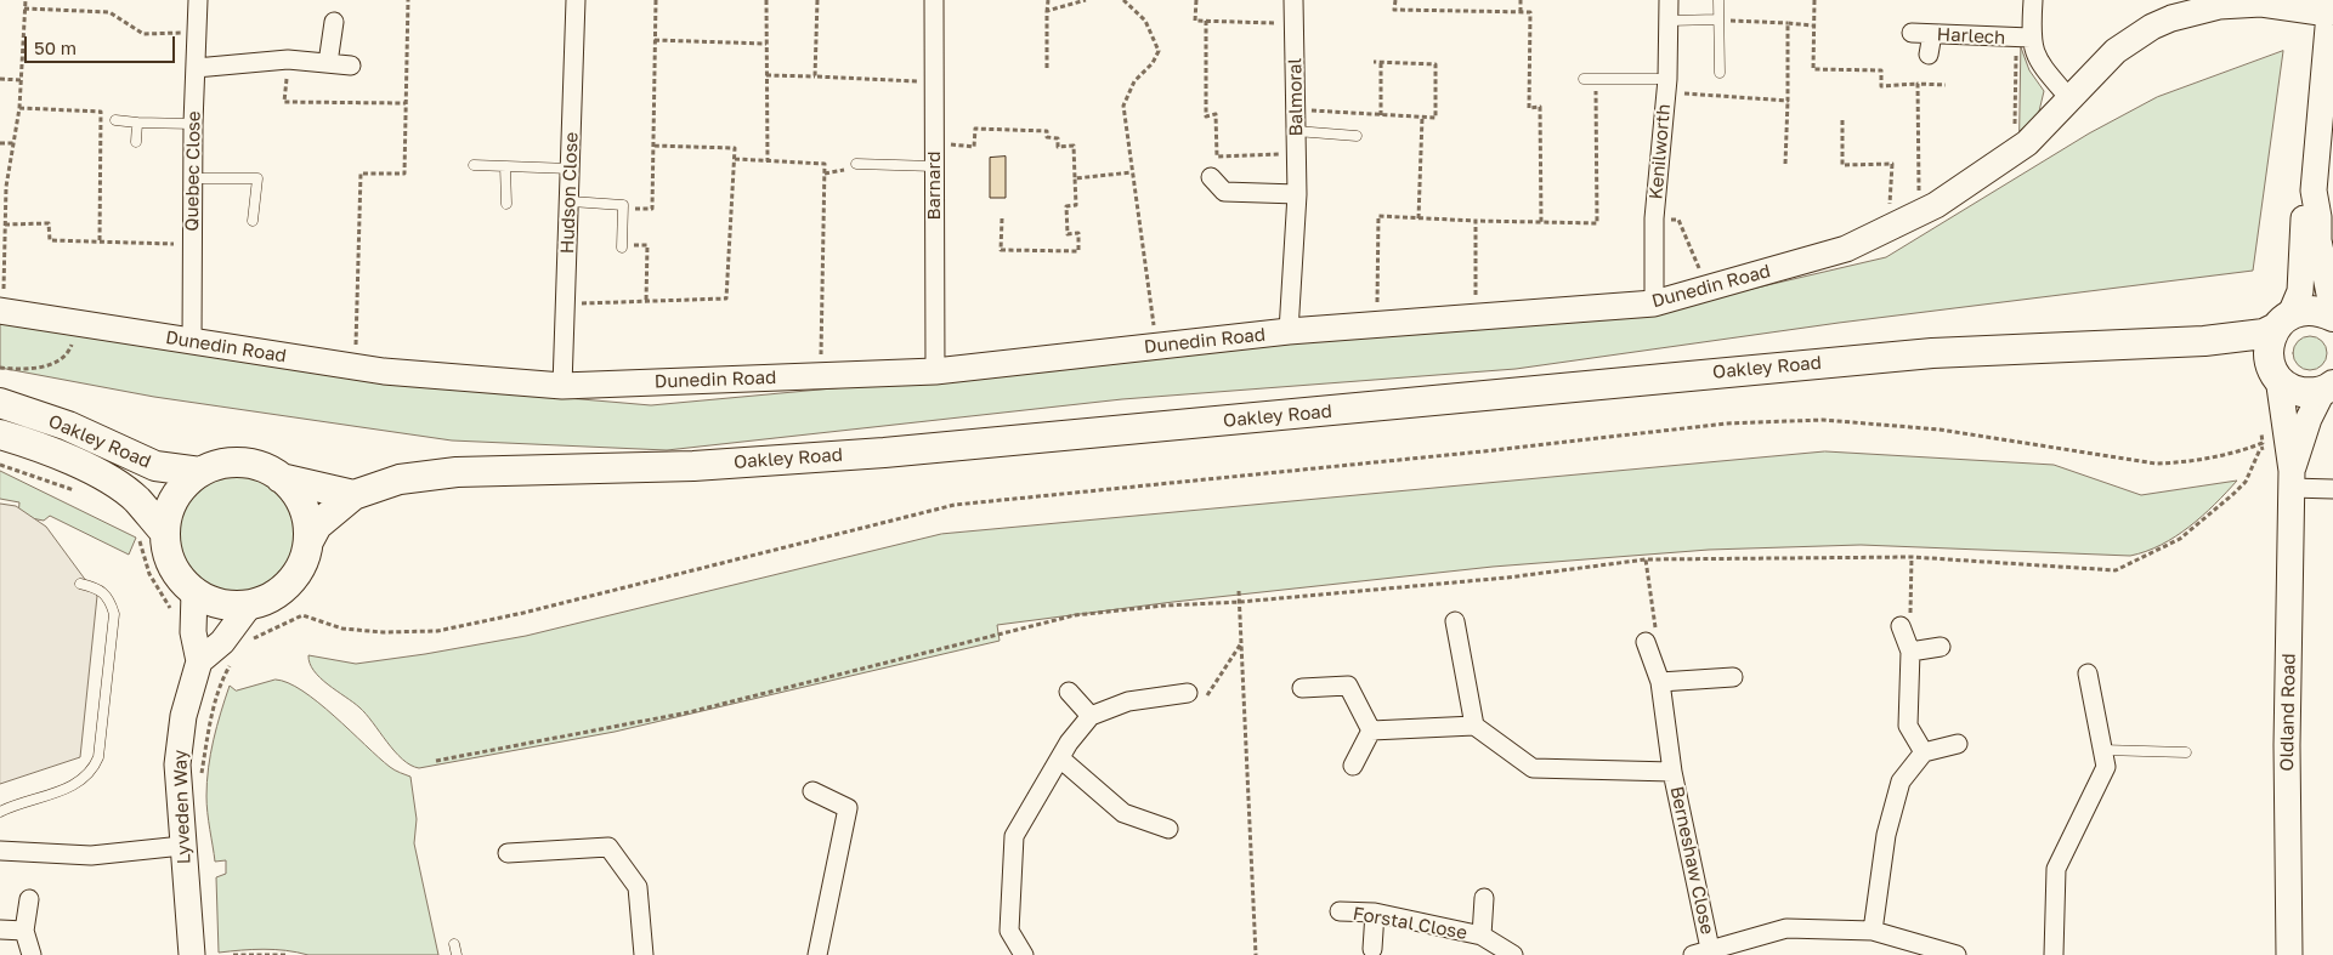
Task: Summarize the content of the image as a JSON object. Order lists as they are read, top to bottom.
{
  "streets": {
    "main road": ["Oakley Road"],
    "street": [
      "Harlech",
      "Balmoral",
      "Kenilworth",
      "Quebec Close",
      "Barnard",
      "Hudson Close",
      "Dunedin Road",
      "Oldland Road",
      "Lyveden Way",
      "Berneshaw Close",
      "Forstal Close"
    ]
  },
  "crossings": [
    ["Harlech", "Dunedin Road"],
    ["Balmoral", "Dunedin Road"],
    ["Kenilworth", "Dunedin Road"],
    ["Quebec Close", "Dunedin Road"],
    ["Barnard", "Dunedin Road"],
    ["Hudson Close", "Dunedin Road"],
    ["Oakley Road", "Oldland Road"],
    ["Oakley Road", "Lyveden Way"]
  ],
  "scale_bar": "50 m"
}
